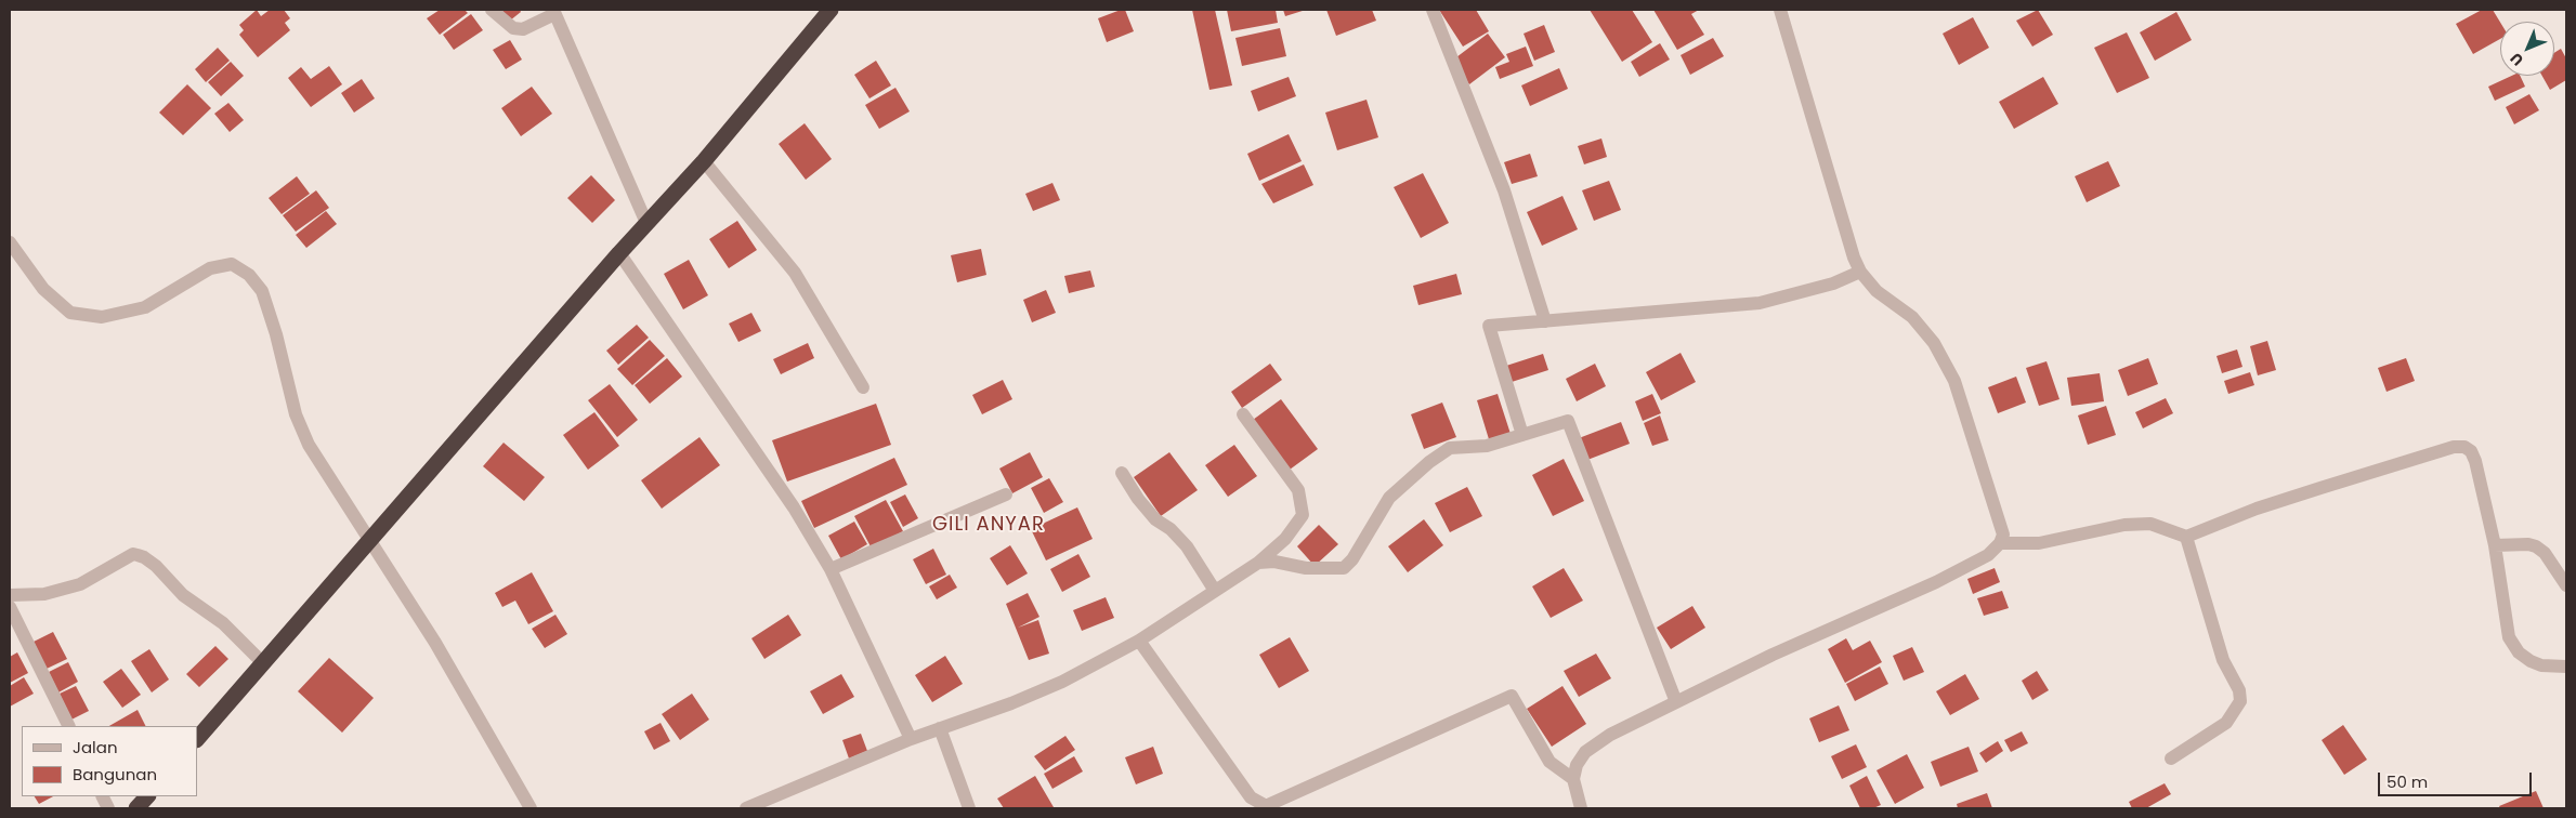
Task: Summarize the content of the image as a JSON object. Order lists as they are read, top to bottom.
{
  "districts": ["GILI ANYAR"],
  "legend": ["Jalan", "Bangunan"],
  "scale_bar": "50 m",
  "north": "bottom left"
}
